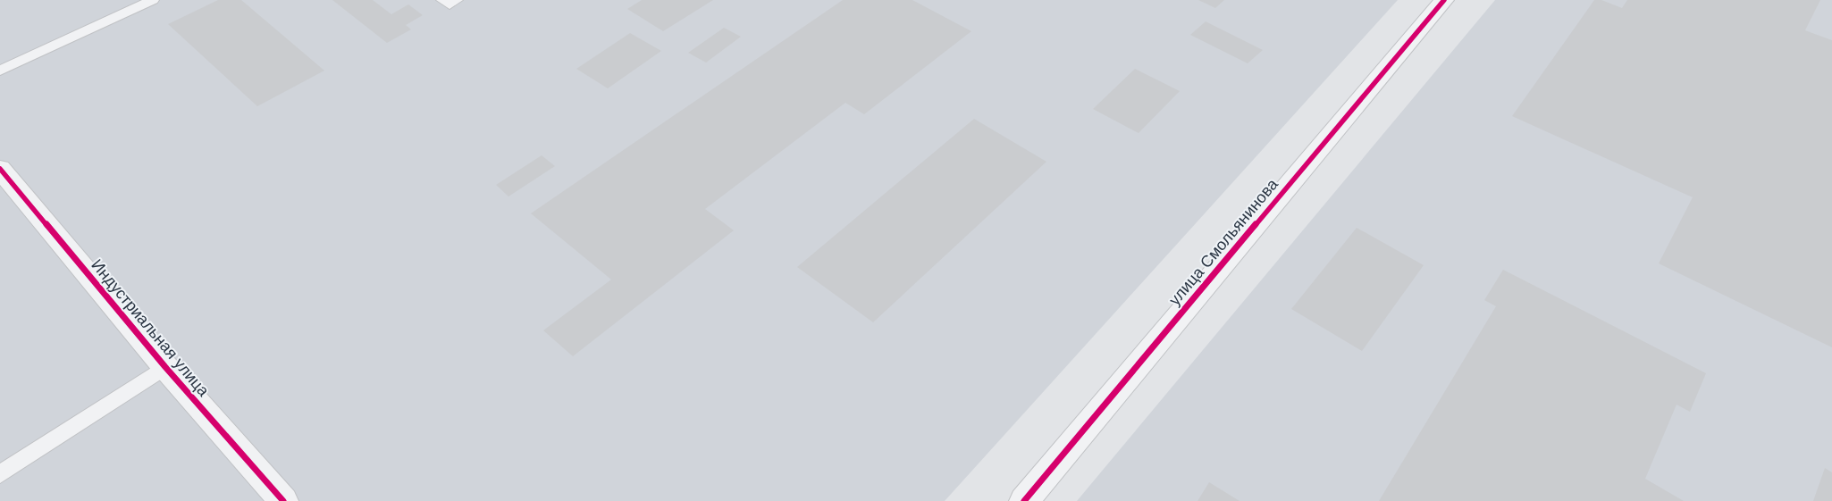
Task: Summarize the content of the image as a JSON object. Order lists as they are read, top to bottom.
{
  "streets": {
    "street": ["улица Смольянинова", "Индустриальная улица"]
  }
}
